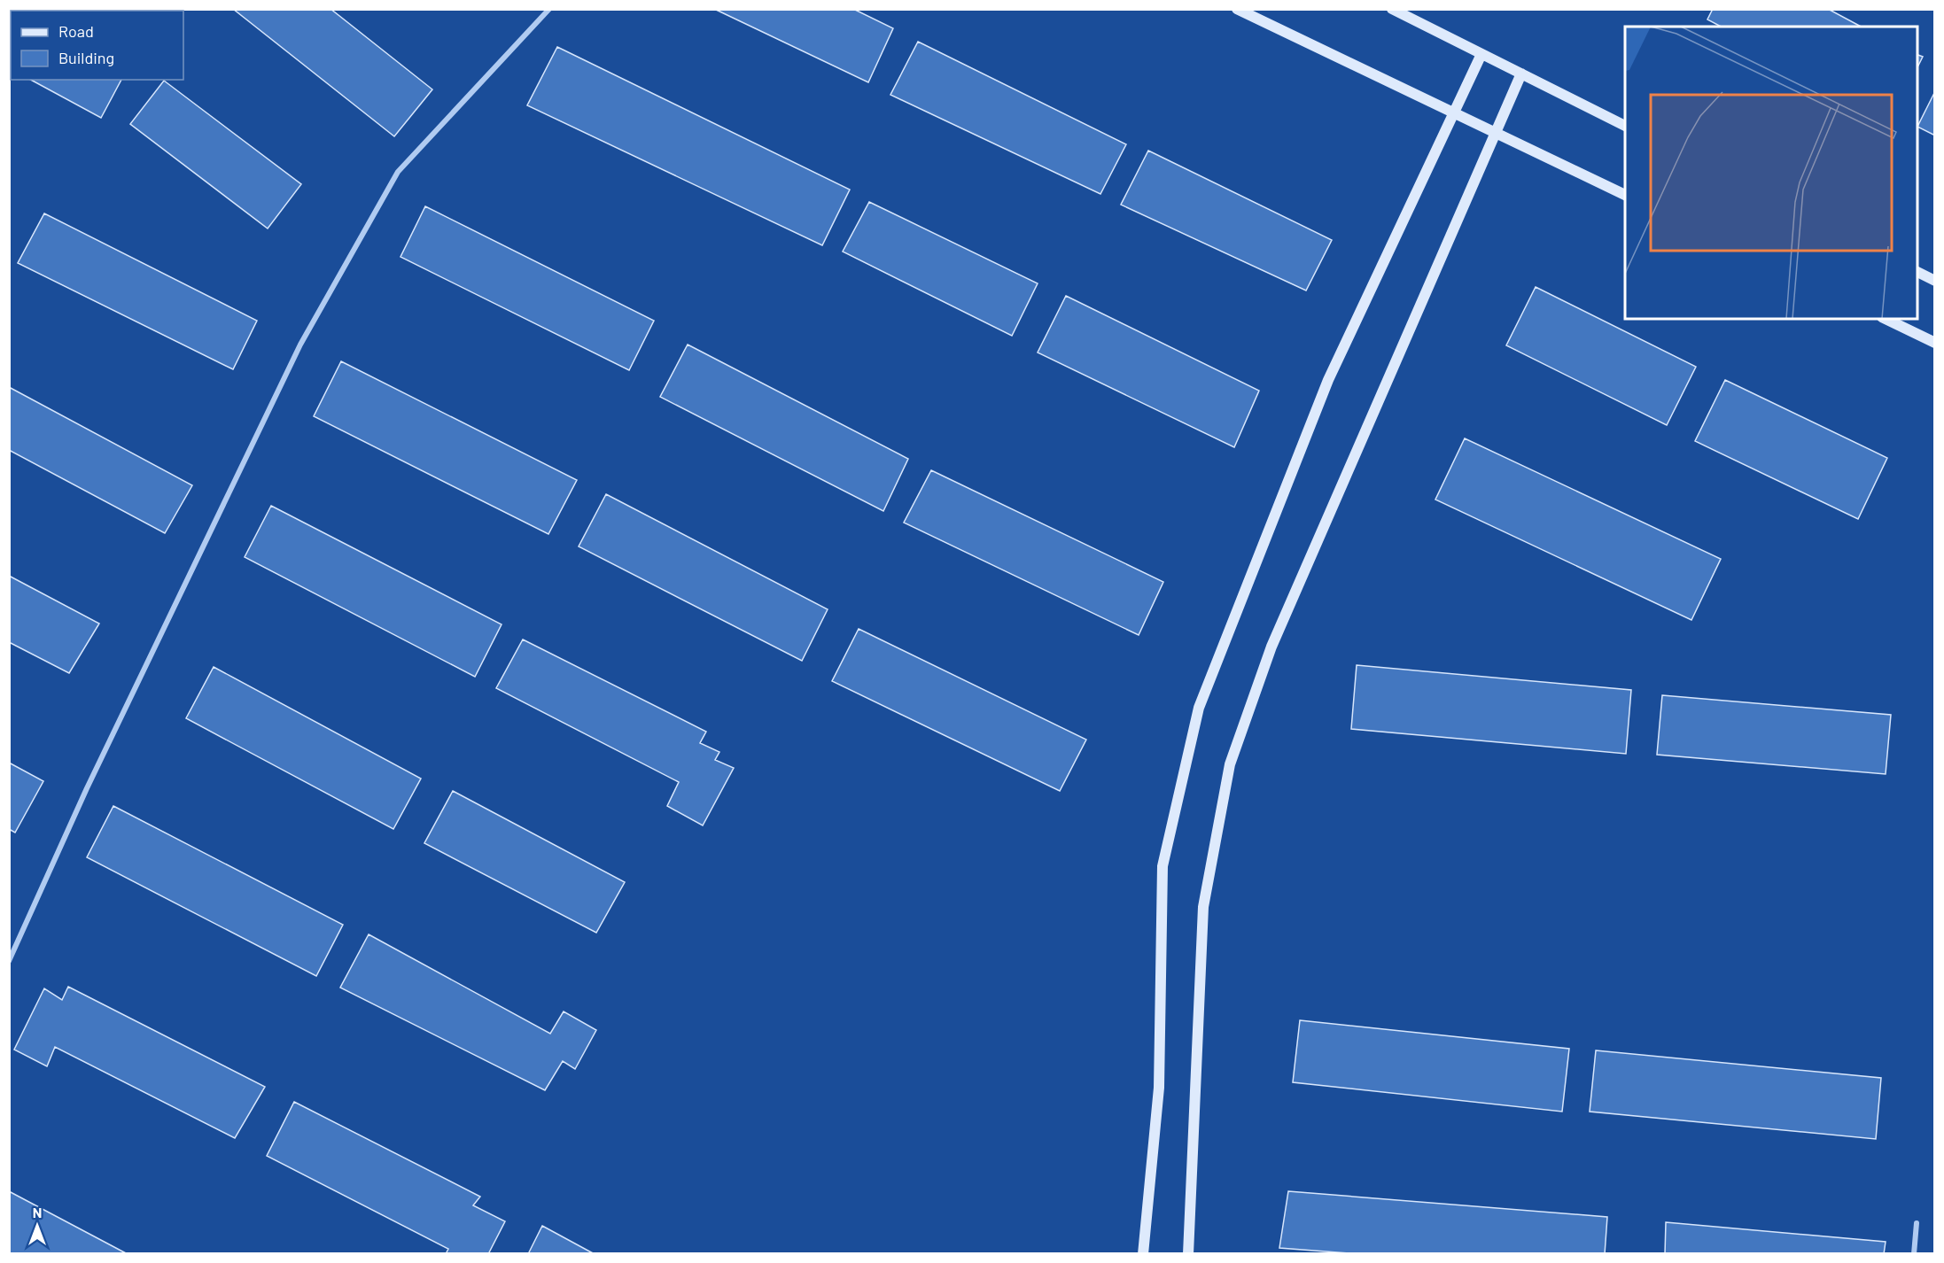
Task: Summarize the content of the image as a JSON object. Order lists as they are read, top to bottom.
{
  "legend": ["Road", "Building"],
  "north": "top"
}
